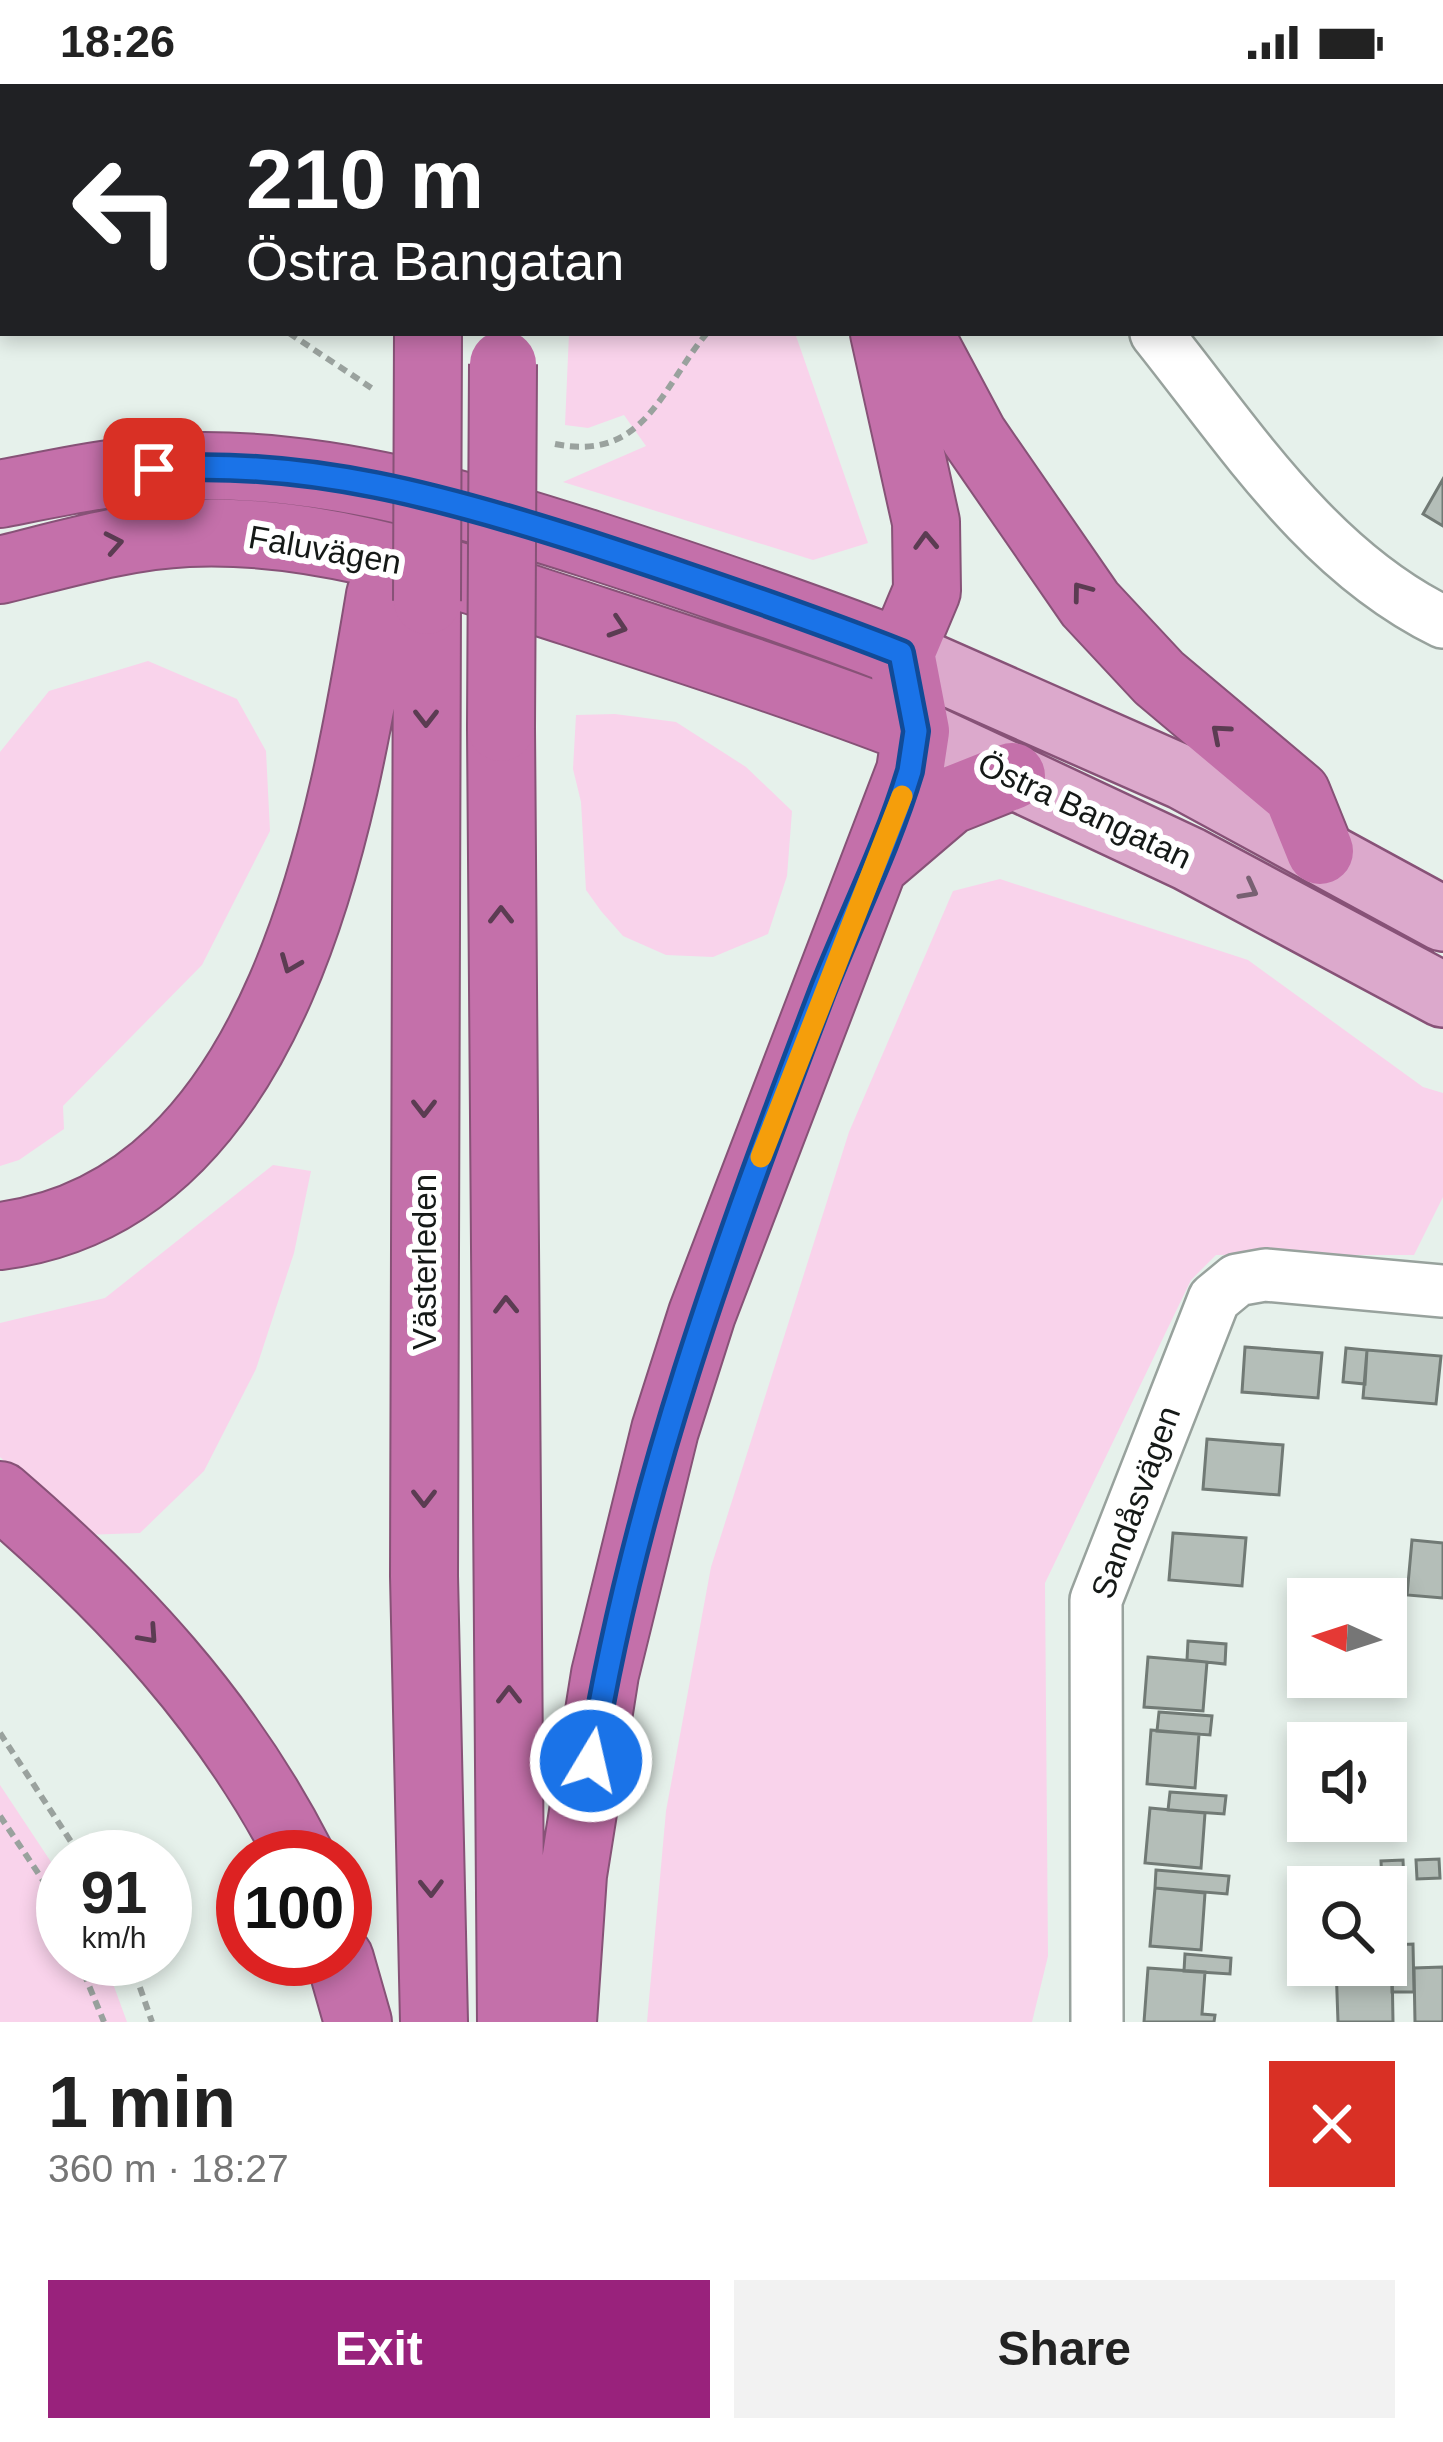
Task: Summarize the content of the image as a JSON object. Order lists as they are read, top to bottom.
{
  "streets": {
    "highway": ["Faluvägen", "Östra Bangatan", "Västerleden"],
    "street": ["Sandåsvägen"]
  },
  "crossings": [
    ["Faluvägen", "Östra Bangatan"]
  ],
  "north": "left",
  "page": {
    "status": "18:26",
    "turn": ["210 m", "Östra Bangatan"],
    "speed": "91 km/h",
    "limit": "100",
    "heading": ["1 min", "360 m · 18:27"],
    "buttons": ["Exit", "Share"]
  }
}
